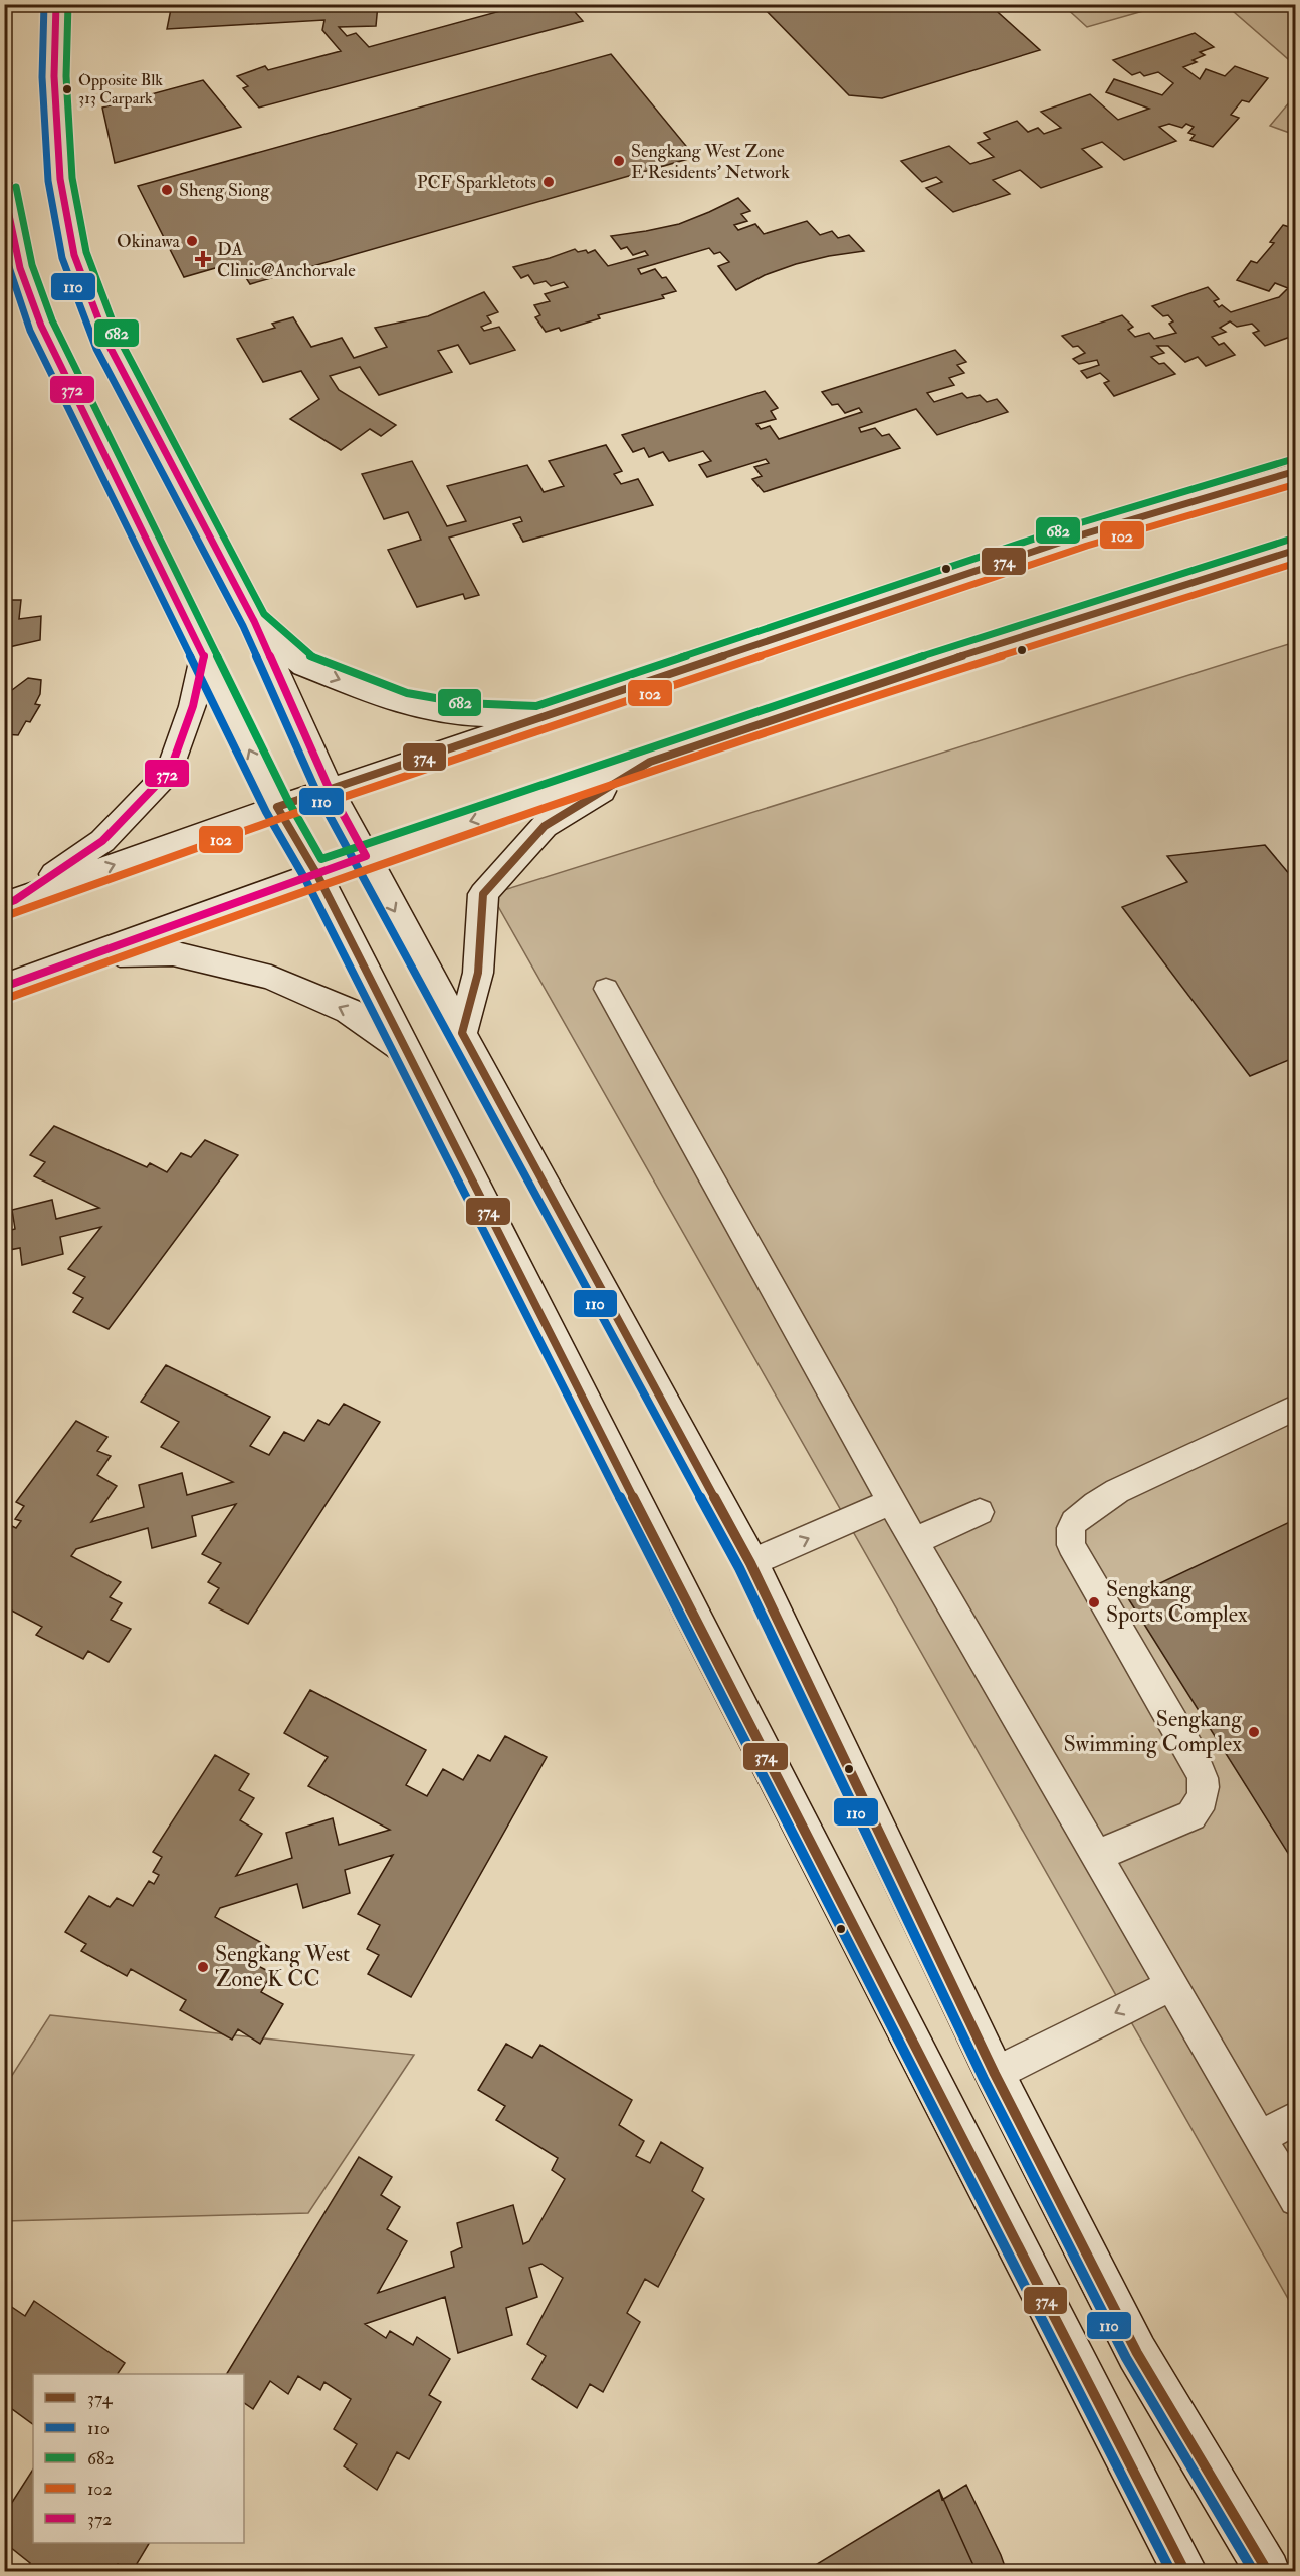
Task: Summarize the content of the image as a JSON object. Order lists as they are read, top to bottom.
{
  "places": {
    "other": [
      "Opposite Blk 313 Carpark",
      "Sengkang West Zone E Residents' Network",
      "PCF Sparkletots",
      "Sheng Siong",
      "Okinawa",
      "Sengkang Sports Complex",
      "Sengkang Swimming Complex",
      "Sengkang West Zone K CC"
    ],
    "health": ["DA Clinic@Anchorvale"]
  },
  "lines": [
    "transit line 110",
    "transit line 682",
    "transit line 372",
    "transit line 374",
    "transit line 102"
  ],
  "legend": [
    "374",
    "110",
    "682",
    "102",
    "372"
  ]
}
